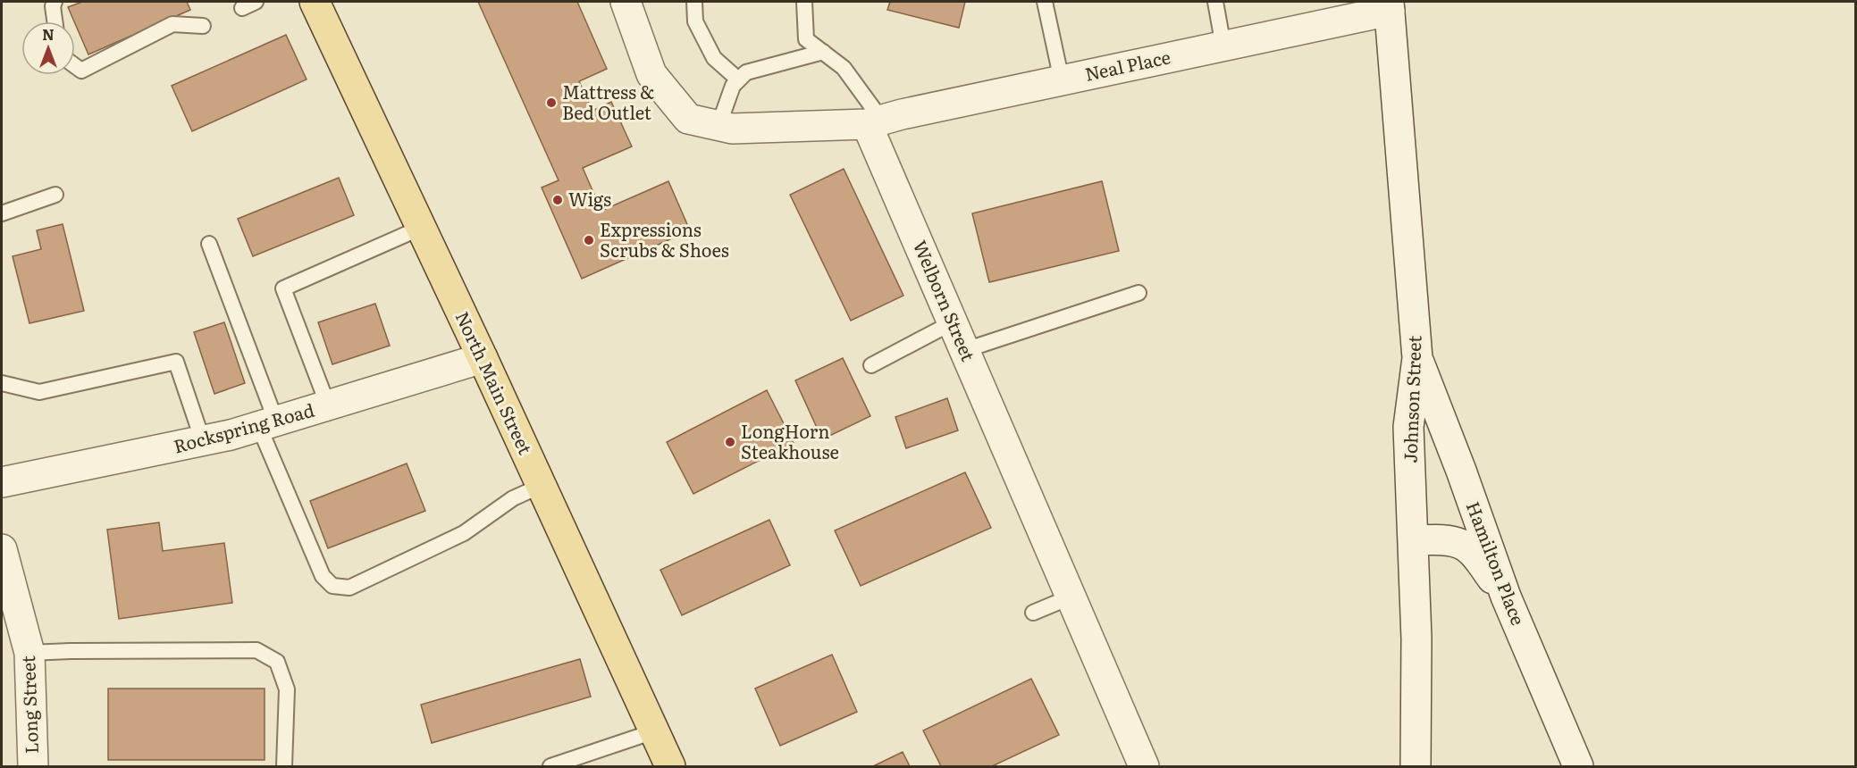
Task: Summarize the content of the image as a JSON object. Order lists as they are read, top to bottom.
{
  "streets": {
    "main road": ["North Main Street"],
    "street": [
      "Neal Place",
      "Welborn Street",
      "Johnson Street",
      "Rockspring Road",
      "Hamilton Place",
      "Long Street"
    ]
  },
  "crossings": [
    ["Neal Place", "Welborn Street"],
    ["Neal Place", "Johnson Street"],
    ["North Main Street", "Rockspring Road"],
    ["Johnson Street", "Hamilton Place"]
  ],
  "places": [
    "Mattress & Bed Outlet",
    "Wigs",
    "Expressions Scrubs & Shoes",
    "LongHorn Steakhouse"
  ],
  "north": "top"
}
